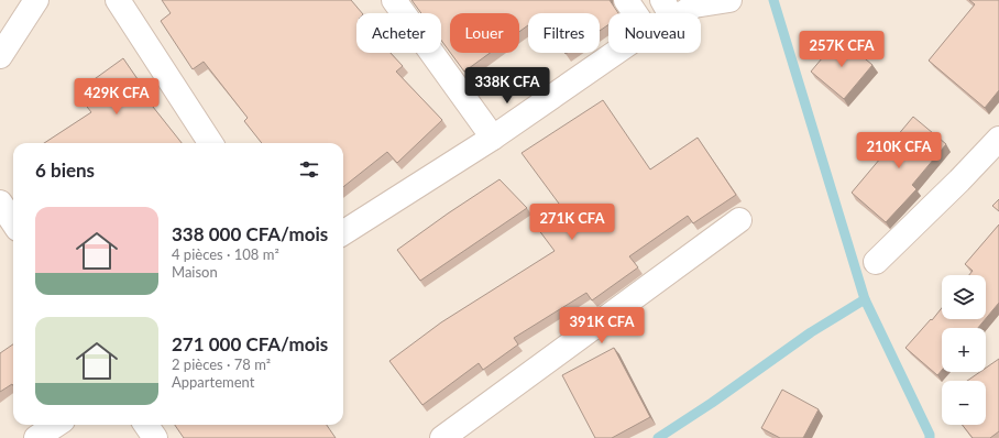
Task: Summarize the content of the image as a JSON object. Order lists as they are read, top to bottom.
{
  "page": {
    "chip": [
      "Acheter",
      "Louer",
      "Filtres",
      "Nouveau"
    ],
    "price": [
      "257K CFA",
      "338K CFA",
      "429K CFA",
      "210K CFA",
      "271K CFA",
      "391K CFA"
    ],
    "heading": "6 biens",
    "list": [
      {
        "name": "338 000 CFA/mois",
        "note": "4 pièces · 108 m² · Maison"
      },
      {
        "name": "271 000 CFA/mois",
        "note": "2 pièces · 78 m² · Appartement"
      }
    ],
    "map_buttons": ["+", "−"]
  }
}
